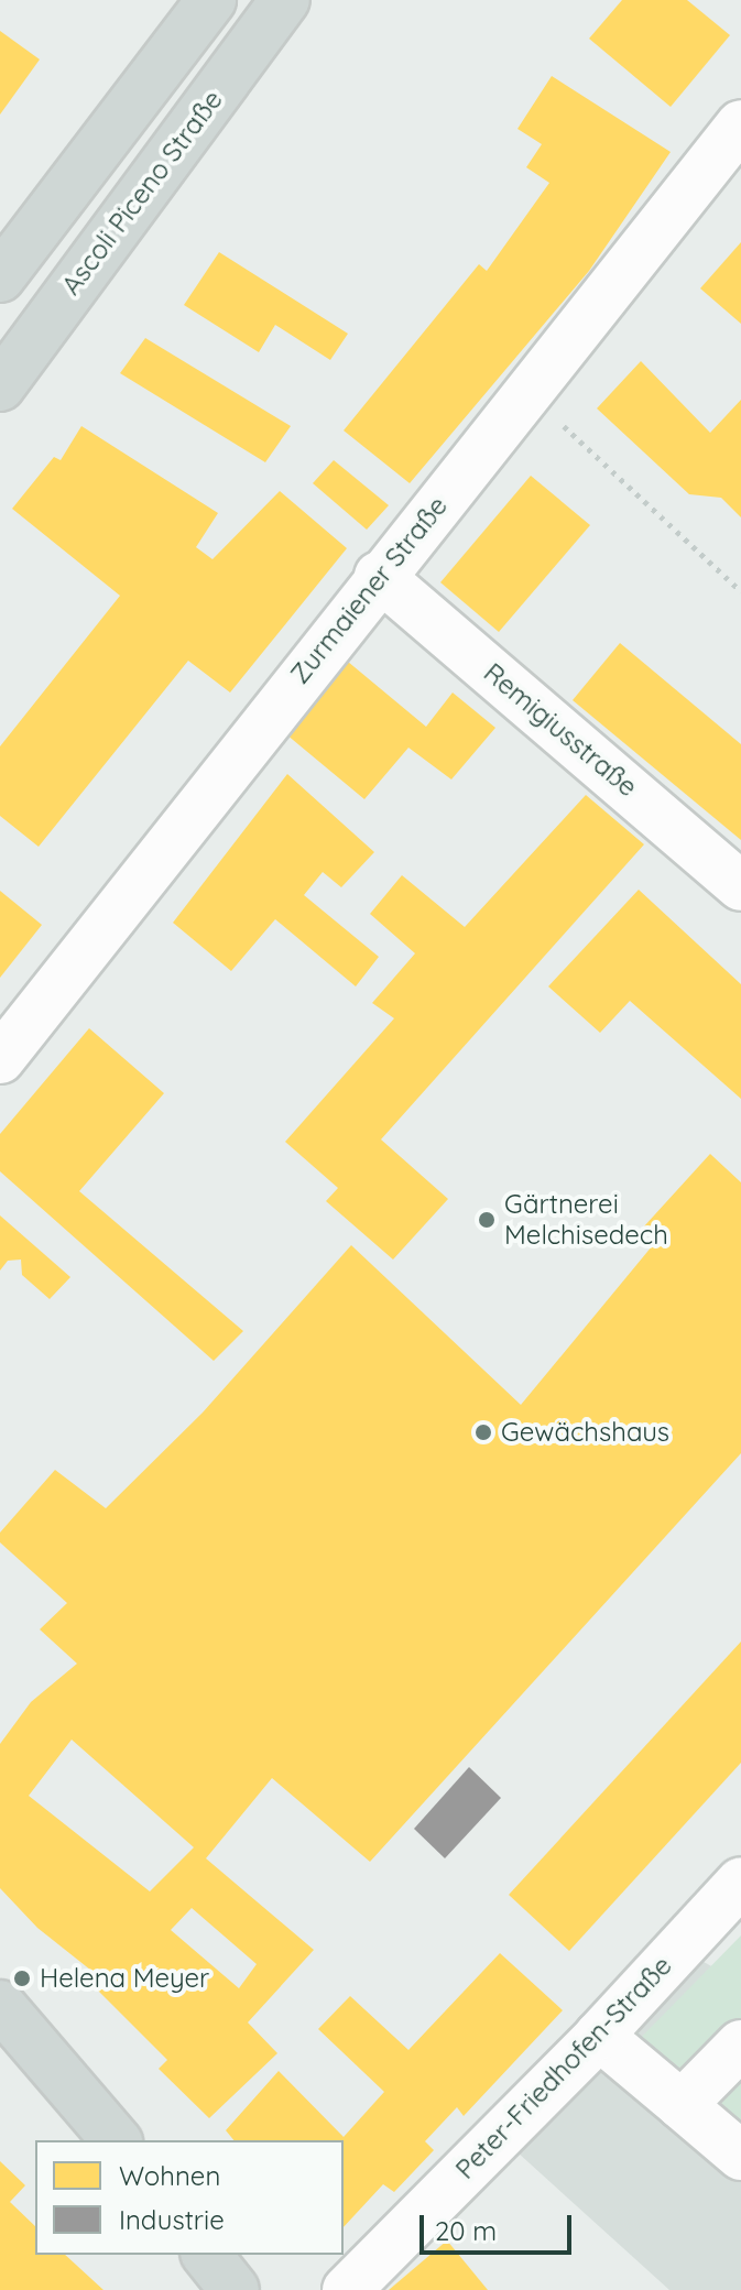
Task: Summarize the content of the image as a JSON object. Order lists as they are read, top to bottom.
{
  "streets": {
    "main road": ["Ascoli Piceno Straße"],
    "street": ["Zurmaiener Straße", "Remigiusstraße", "Peter-Friedhofen-Straße"]
  },
  "crossings": [
    ["Zurmaiener Straße", "Remigiusstraße"]
  ],
  "places": ["Gärtnerei Melchisedech", "Gewächshaus", "Helena Meyer"],
  "legend": ["Wohnen", "Industrie"],
  "scale_bar": "20 m"
}
